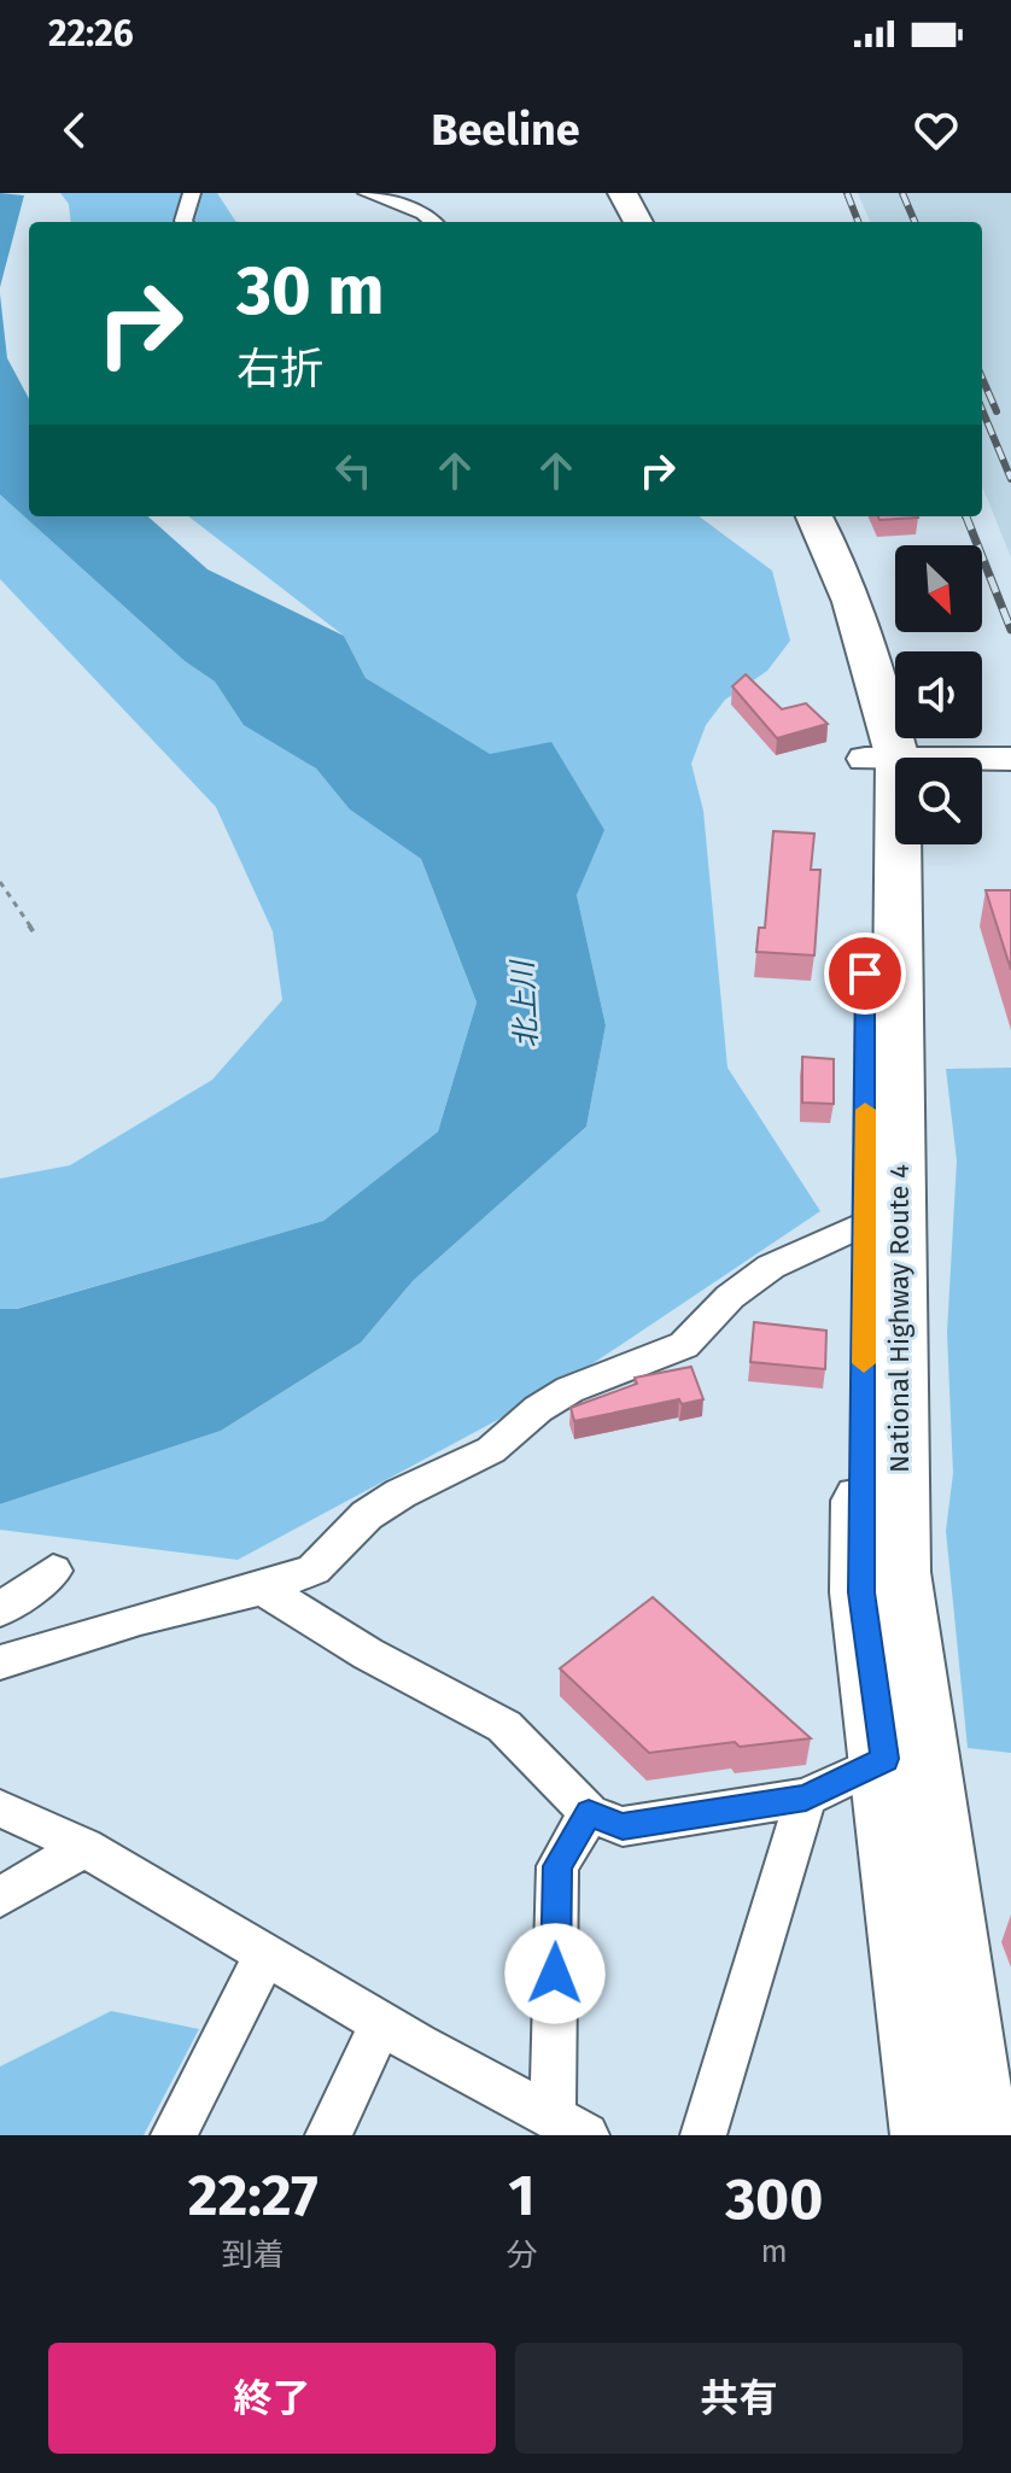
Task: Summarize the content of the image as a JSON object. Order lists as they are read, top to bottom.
{
  "streets": {
    "highway": ["National Highway Route 4"]
  },
  "water": ["北上川"],
  "north": "bottom right",
  "page": {
    "status": "22:26",
    "header": "Beeline",
    "turn": ["30 m", "右折"],
    "eta": [
      "22:27",
      "到着",
      "1",
      "分",
      "300",
      "m"
    ],
    "buttons": ["終了", "共有"]
  }
}
